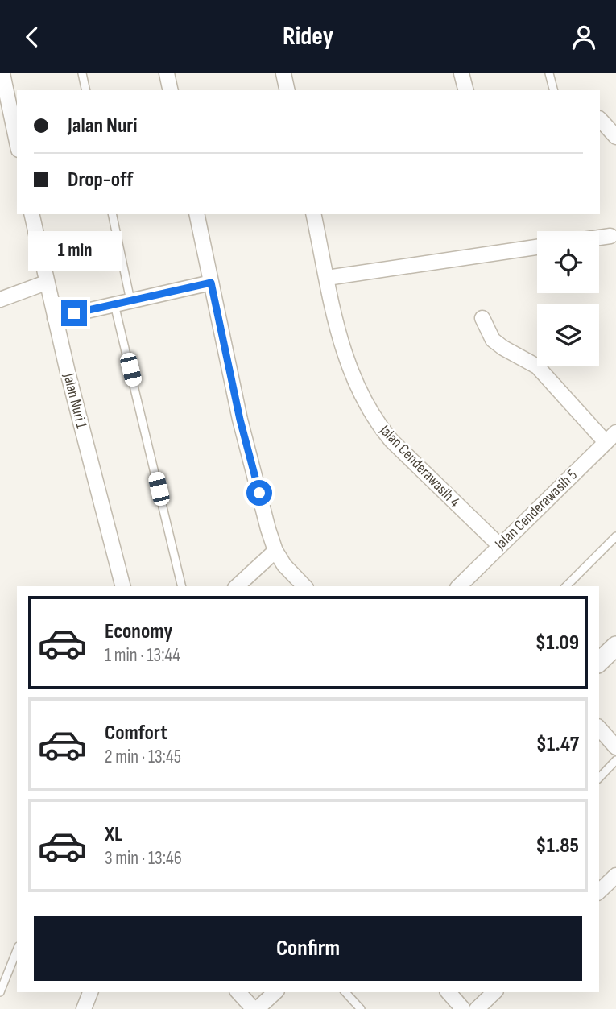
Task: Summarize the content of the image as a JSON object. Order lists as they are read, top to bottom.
{
  "streets": {
    "street": ["Jalan Nuri 1", "Jalan Cenderawasih 4", "Jalan Cenderawasih 5"]
  },
  "crossings": [
    ["Jalan Cenderawasih 4", "Jalan Cenderawasih 5"]
  ],
  "page": {
    "header": "Ridey",
    "banner": ["Jalan Nuri", "Drop-off"],
    "bubble": "1 min",
    "list": [
      {
        "name": "Economy",
        "note": "1 min · 13:44",
        "value": "$1.09"
      },
      {
        "name": "Comfort",
        "note": "2 min · 13:45",
        "value": "$1.47"
      },
      {
        "name": "XL",
        "note": "3 min · 13:46",
        "value": "$1.85"
      }
    ],
    "buttons": "Confirm"
  }
}
